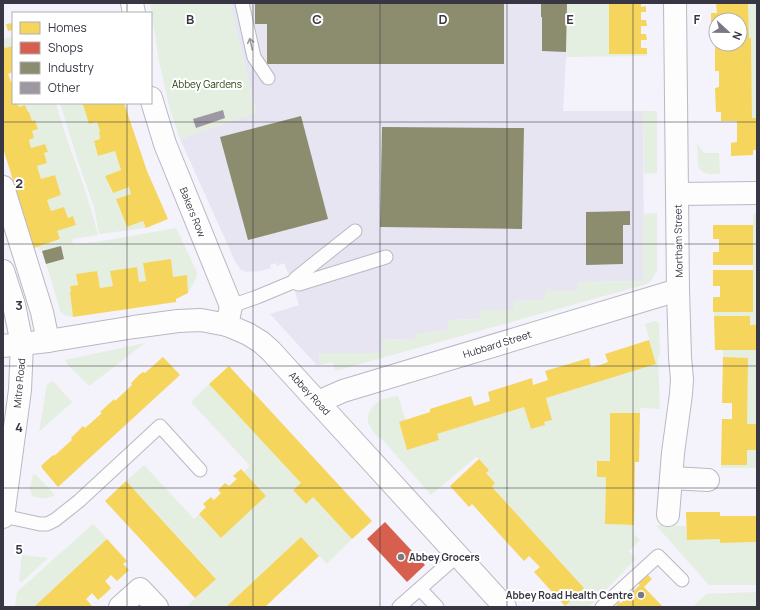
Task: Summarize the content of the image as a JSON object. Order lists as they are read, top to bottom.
{
  "streets": {
    "street": [
      "Bakers Row",
      "Mortham Street",
      "Hubbard Street",
      "Mitre Road",
      "Abbey Road"
    ]
  },
  "crossings": [
    ["Bakers Row", "Abbey Road"],
    ["Mortham Street", "Hubbard Street"],
    ["Hubbard Street", "Abbey Road"],
    ["Mitre Road", "Abbey Road"]
  ],
  "parks": ["Abbey Gardens"],
  "places": ["Abbey Grocers", "Abbey Road Health Centre"],
  "legend": [
    "Homes",
    "Shops",
    "Industry",
    "Other"
  ],
  "north": "right",
  "grid": {
    "columns": [
      "B",
      "C",
      "D",
      "E",
      "F"
    ],
    "rows": [
      "2",
      "3",
      "4",
      "5"
    ]
  }
}
